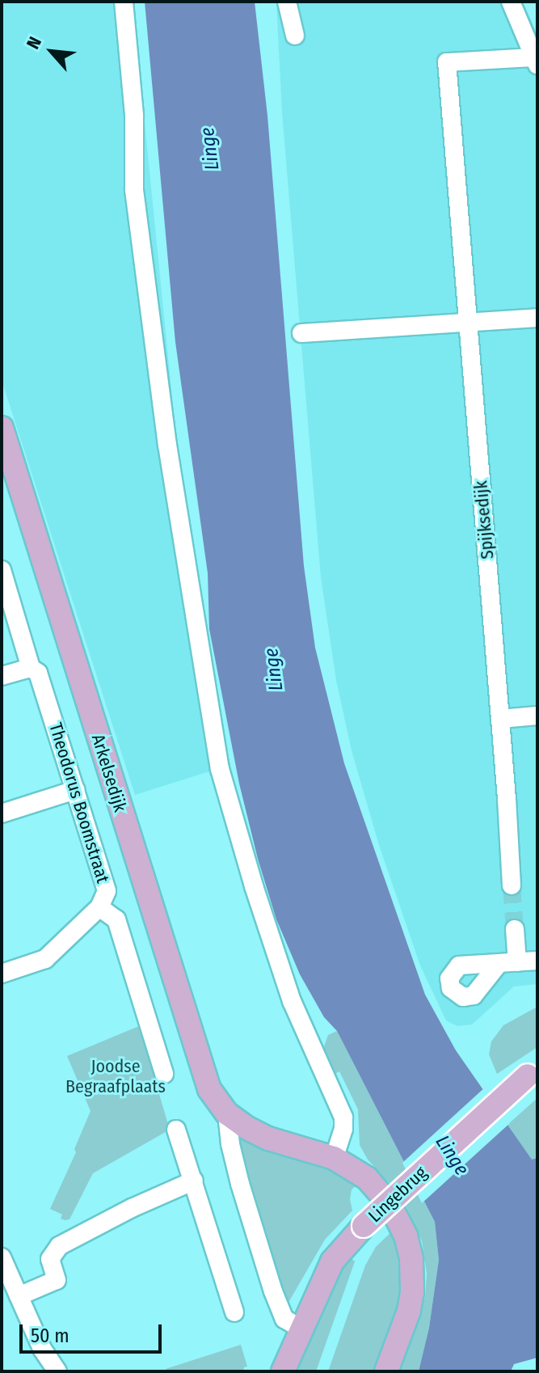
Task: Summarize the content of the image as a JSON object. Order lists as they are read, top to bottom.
{
  "streets": {
    "main road": ["Arkelsedijk", "Lingebrug"],
    "street": ["Spijksedijk", "Theodorus Boomstraat"]
  },
  "crossings": [
    ["Arkelsedijk", "Lingebrug"]
  ],
  "water": ["Linge"],
  "parks": ["Joodse Begraafplaats"],
  "scale_bar": "50 m",
  "north": "top left"
}
